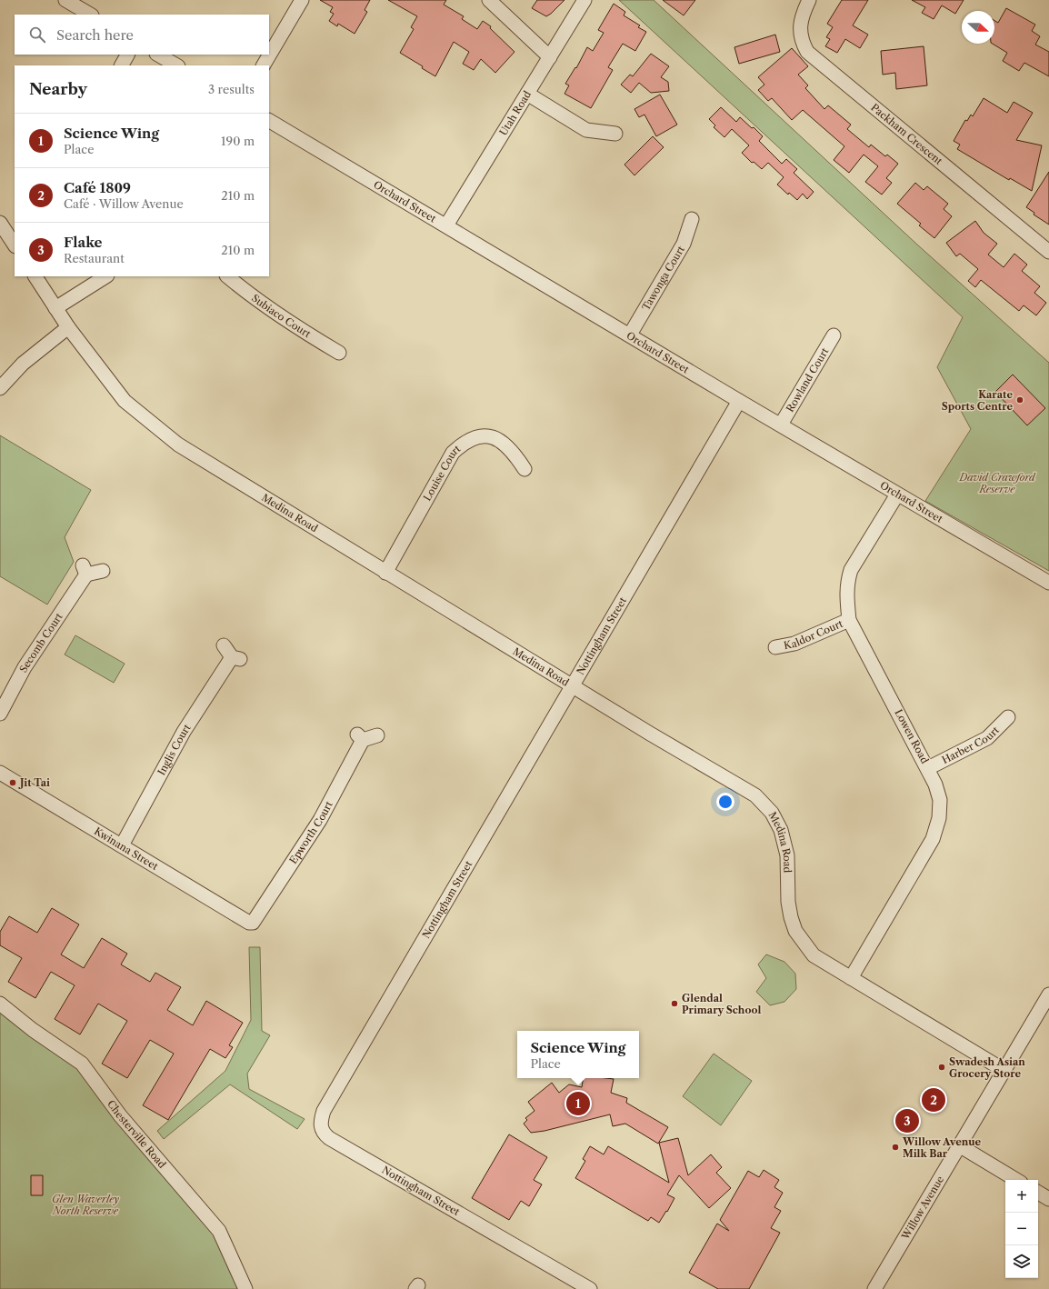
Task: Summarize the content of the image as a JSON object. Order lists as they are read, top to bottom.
{
  "streets": {
    "street": [
      "Utah Road",
      "Packham Crescent",
      "Orchard Street",
      "Tawonga Court",
      "Subiaco Court",
      "Rowland Court",
      "Louise Court",
      "Medina Road",
      "Kaldor Court",
      "Nottingham Street",
      "Secomb Court",
      "Lowen Road",
      "Harber Court",
      "Inglis Court",
      "Epworth Court",
      "Kwinana Street",
      "Chesterville Road",
      "Willow Avenue"
    ]
  },
  "crossings": [
    ["Utah Road", "Orchard Street"],
    ["Orchard Street", "Tawonga Court"],
    ["Orchard Street", "Rowland Court"],
    ["Orchard Street", "Nottingham Street"],
    ["Orchard Street", "Lowen Road"],
    ["Louise Court", "Medina Road"],
    ["Medina Road", "Nottingham Street"],
    ["Medina Road", "Lowen Road"],
    ["Medina Road", "Willow Avenue"],
    ["Kaldor Court", "Lowen Road"],
    ["Lowen Road", "Harber Court"],
    ["Inglis Court", "Kwinana Street"],
    ["Epworth Court", "Kwinana Street"]
  ],
  "parks": ["David Crawford Reserve", "Glen Waverley North Reserve"],
  "places": [
    "Karate Sports Centre",
    "Jit Tai",
    "Glendal Primary School",
    "Swadesh Asian Grocery Store",
    "Willow Avenue Milk Bar"
  ],
  "north": "right",
  "page": {
    "search": "Search here",
    "heading": ["Nearby", "3 results"],
    "list": [
      {
        "mark": "1",
        "name": "Science Wing",
        "note": "Place",
        "value": "190 m"
      },
      {
        "mark": "2",
        "name": "Café 1809",
        "note": "Café · Willow Avenue",
        "value": "210 m"
      },
      {
        "mark": "3",
        "name": "Flake",
        "note": "Restaurant",
        "value": "210 m"
      }
    ],
    "popup": ["Science Wing", "Place"],
    "pins": ["2", "1", "3"],
    "map_buttons": ["+", "−"]
  }
}
